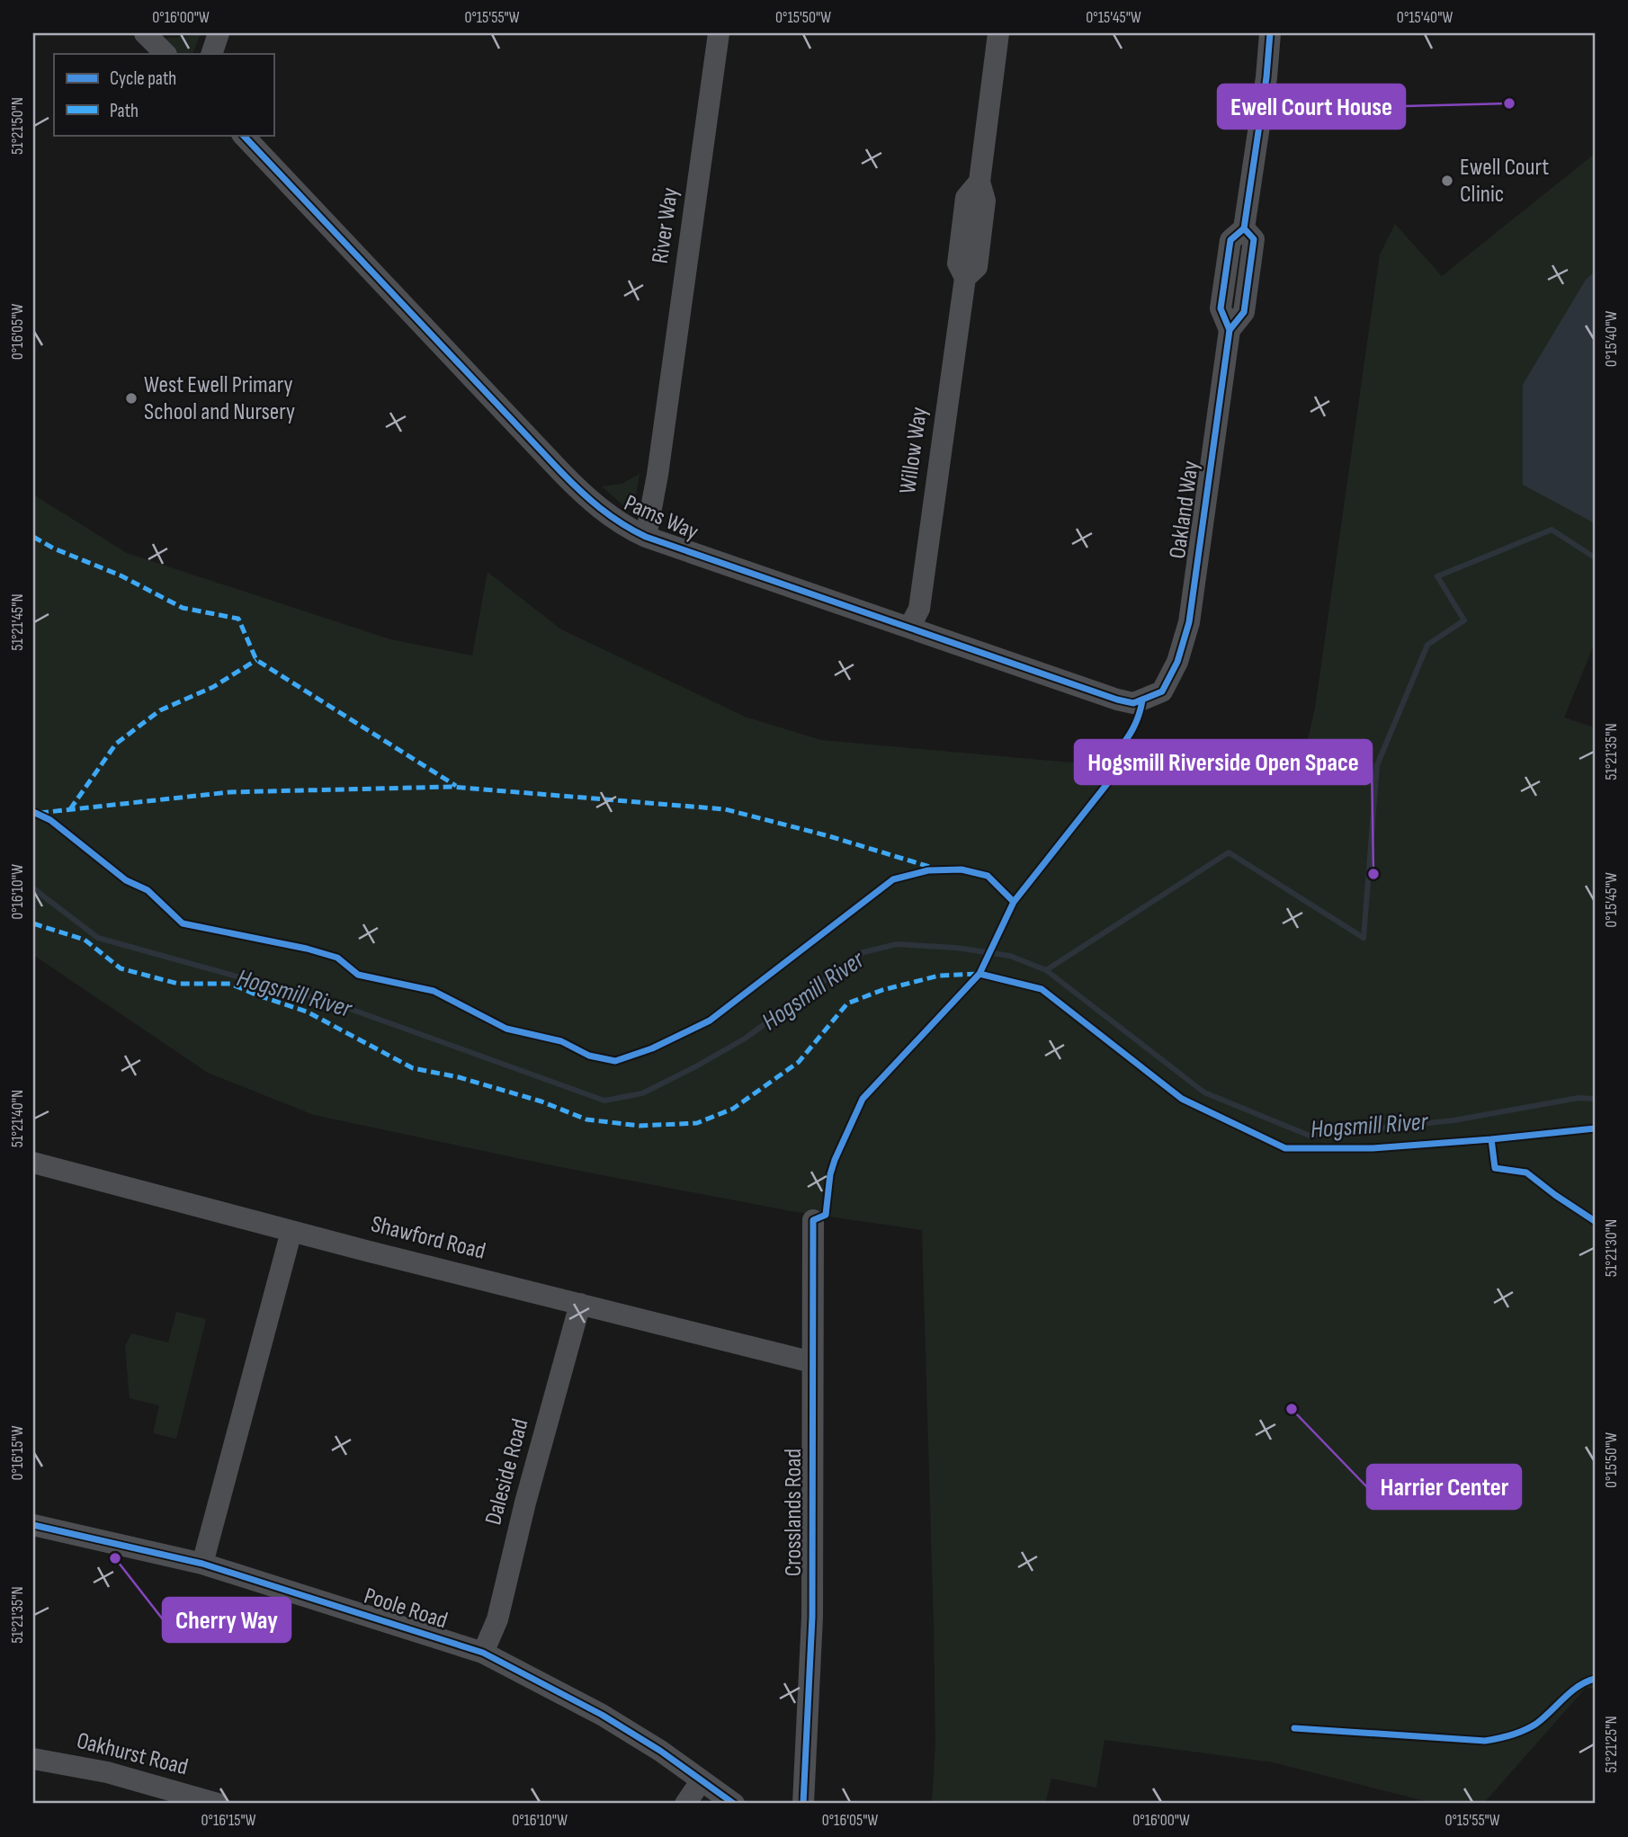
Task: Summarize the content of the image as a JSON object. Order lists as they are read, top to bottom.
{
  "streets": {
    "street": [
      "River Way",
      "Willow Way",
      "Oakland Way",
      "Pams Way",
      "Shawford Road",
      "Daleside Road",
      "Crosslands Road",
      "Poole Road",
      "Oakhurst Road"
    ]
  },
  "crossings": [
    ["River Way", "Pams Way"],
    ["Willow Way", "Pams Way"],
    ["Oakland Way", "Pams Way"],
    ["Shawford Road", "Daleside Road"],
    ["Shawford Road", "Crosslands Road"],
    ["Daleside Road", "Poole Road"]
  ],
  "water": ["Hogsmill River"],
  "places": [
    "Ewell Court House",
    "Ewell Court Clinic",
    "West Ewell Primary School and Nursery",
    "Hogsmill Riverside Open Space",
    "Harrier Center",
    "Cherry Way"
  ],
  "legend": ["Cycle path", "Path"],
  "coordinates": [
    "0°16'00\"W",
    "0°15'55\"W",
    "0°15'50\"W",
    "0°15'45\"W",
    "0°15'40\"W",
    "51°21'50\"N",
    "0°16'05\"W",
    "51°21'45\"N",
    "51°21'35\"N",
    "0°16'10\"W",
    "51°21'40\"N",
    "51°21'30\"N",
    "0°16'15\"W",
    "51°21'25\"N"
  ]
}
